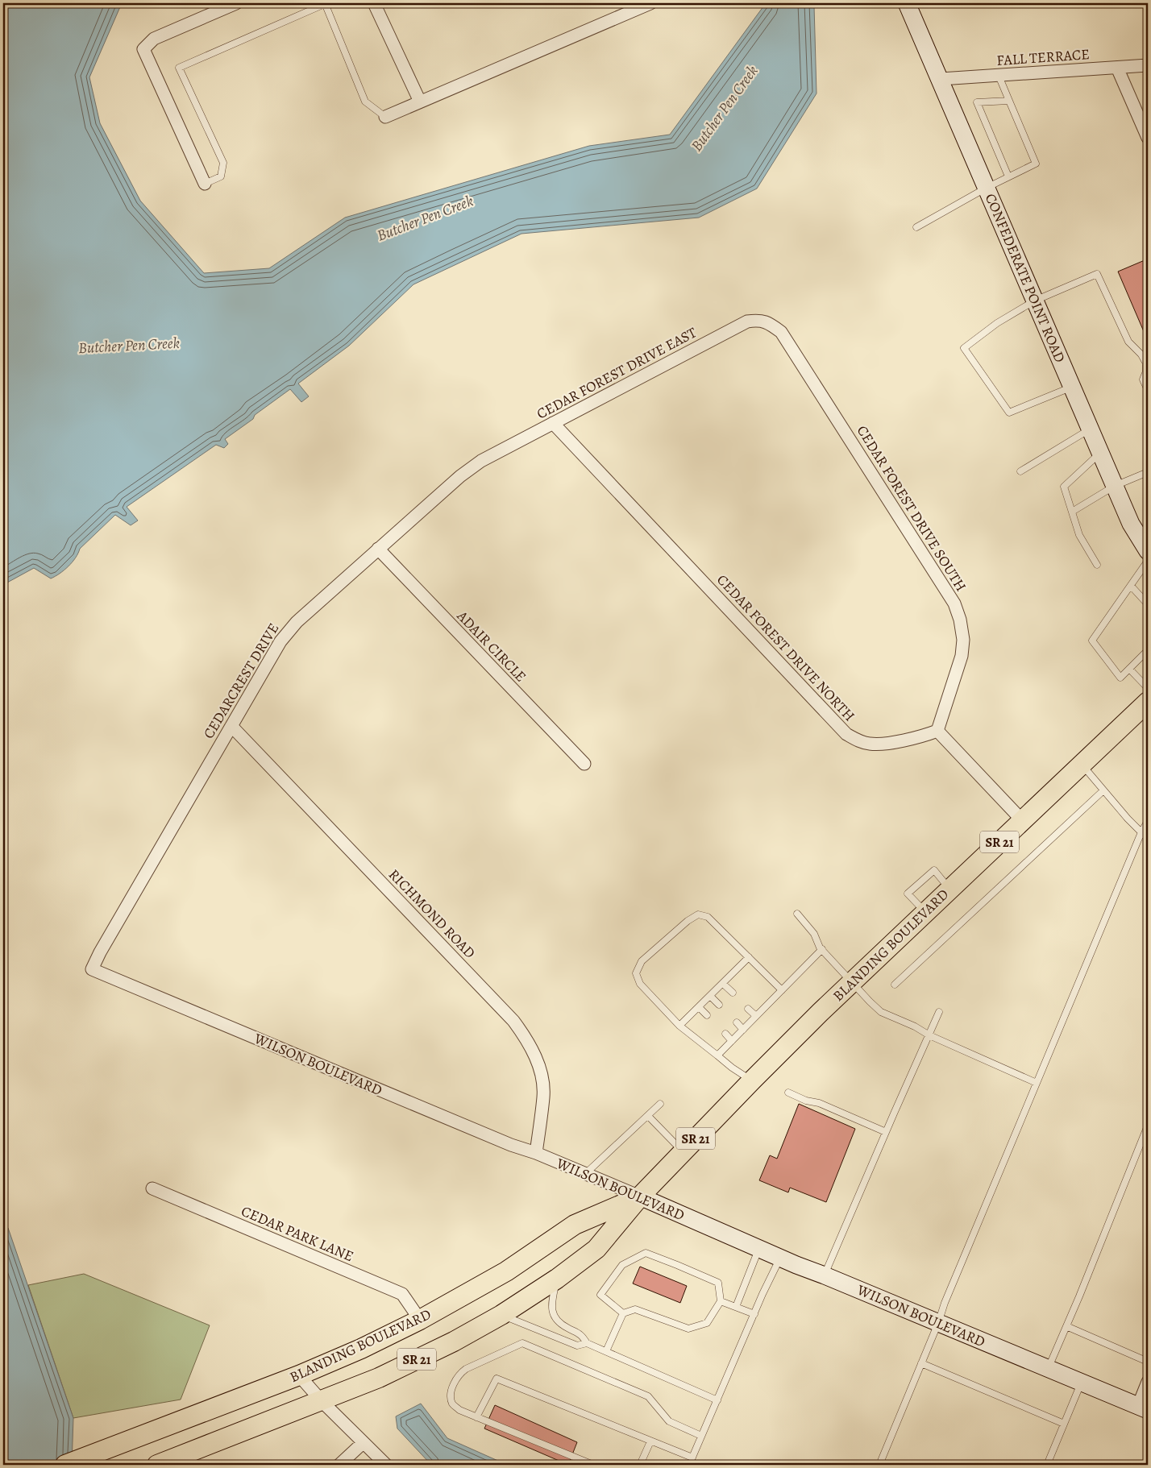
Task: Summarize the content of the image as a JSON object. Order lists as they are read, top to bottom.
{
  "streets": {
    "main road": ["SR 21", "BLANDING BOULEVARD"],
    "street": [
      "FALL TERRACE",
      "CONFEDERATE POINT ROAD",
      "CEDAR FOREST DRIVE EAST",
      "CEDAR FOREST DRIVE SOUTH",
      "ADAIR CIRCLE",
      "CEDAR FOREST DRIVE NORTH",
      "CEDARCREST DRIVE",
      "RICHMOND ROAD",
      "WILSON BOULEVARD",
      "CEDAR PARK LANE"
    ]
  },
  "crossings": [
    ["FALL TERRACE", "CONFEDERATE POINT ROAD"],
    ["CEDAR FOREST DRIVE EAST", "CEDAR FOREST DRIVE SOUTH"],
    ["CEDAR FOREST DRIVE EAST", "CEDAR FOREST DRIVE NORTH"],
    ["CEDAR FOREST DRIVE EAST", "CEDARCREST DRIVE"],
    ["CEDAR FOREST DRIVE SOUTH", "CEDAR FOREST DRIVE NORTH"],
    ["ADAIR CIRCLE", "CEDARCREST DRIVE"],
    ["CEDARCREST DRIVE", "RICHMOND ROAD"],
    ["CEDARCREST DRIVE", "WILSON BOULEVARD"],
    ["RICHMOND ROAD", "WILSON BOULEVARD"],
    ["BLANDING BOULEVARD", "WILSON BOULEVARD"],
    ["BLANDING BOULEVARD", "CEDAR PARK LANE"]
  ],
  "water": ["Butcher Pen Creek"]
}
